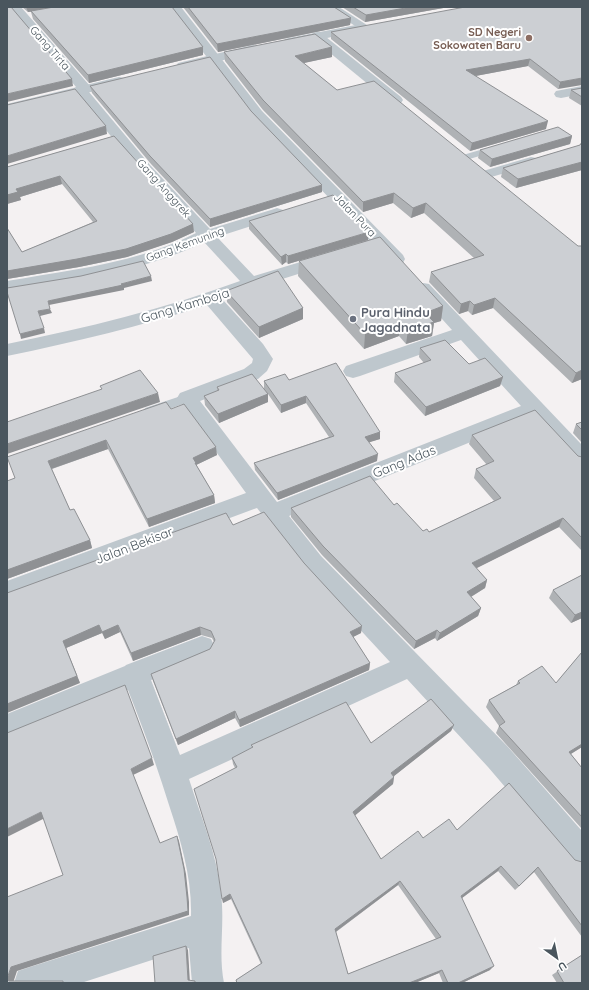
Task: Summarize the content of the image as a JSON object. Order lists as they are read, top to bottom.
{
  "streets": {
    "street": [
      "Gang Tirta",
      "Gang Anggrek",
      "Jalan Pura",
      "Gang Kemuning",
      "Gang Kamboja",
      "Gang Adas",
      "Jalan Bekisar"
    ]
  },
  "crossings": [
    ["Gang Tirta", "Gang Anggrek"],
    ["Gang Anggrek", "Gang Kemuning"],
    ["Gang Anggrek", "Gang Kamboja"],
    ["Jalan Pura", "Gang Kamboja"],
    ["Jalan Pura", "Gang Adas"],
    ["Gang Adas", "Jalan Bekisar"]
  ],
  "places": ["SD Negeri Sokowaten Baru", "Pura Hindu Jagadnata"],
  "north": "bottom right"
}
